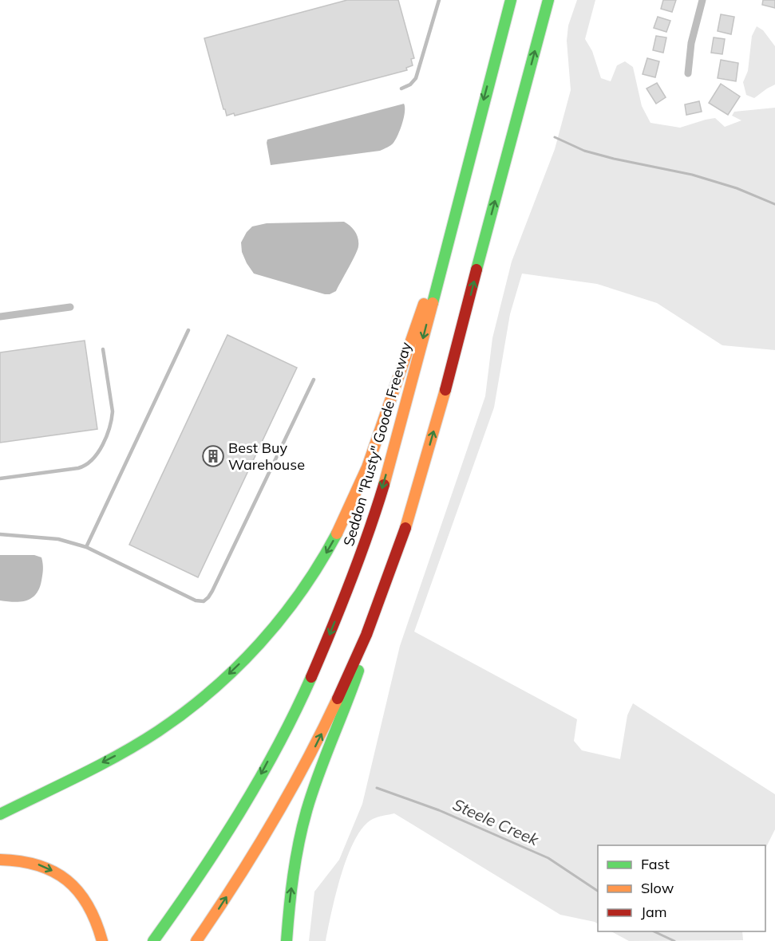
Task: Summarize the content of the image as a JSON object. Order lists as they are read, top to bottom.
{
  "streets": {
    "highway": ["Seddon \"Rusty\" Goode Freeway"]
  },
  "water": ["Steele Creek"],
  "places": {
    "building": ["Best Buy Warehouse"]
  },
  "legend": ["Fast", "Slow", "Jam"]
}
